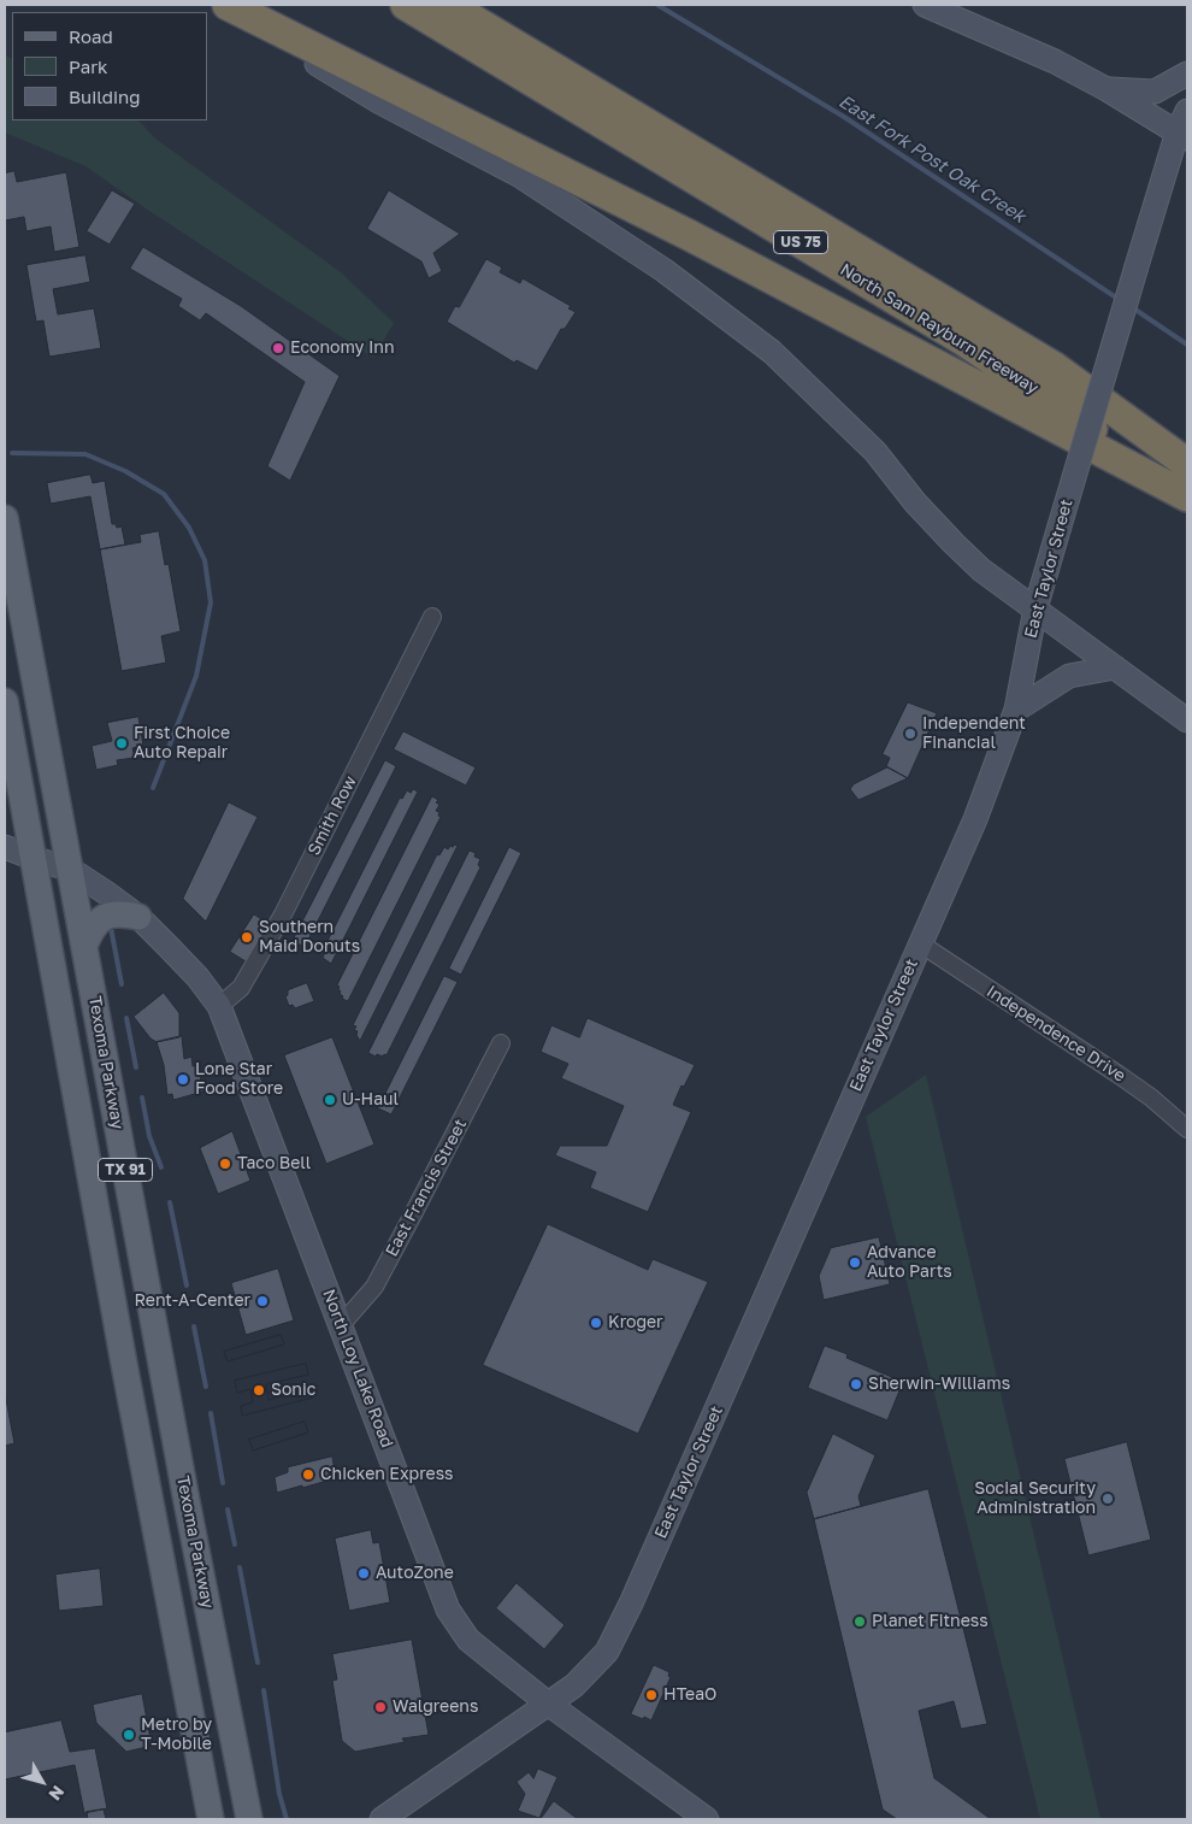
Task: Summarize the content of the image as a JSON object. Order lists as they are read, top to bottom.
{
  "streets": {
    "highway": ["US 75", "North Sam Rayburn Freeway"],
    "main road": [
      "East Taylor Street",
      "Texoma Parkway",
      "TX 91",
      "North Loy Lake Road"
    ],
    "street": ["Smith Row", "Independence Drive", "East Francis Street"]
  },
  "crossings": [
    ["East Taylor Street", "Independence Drive"],
    ["East Taylor Street", "North Loy Lake Road"],
    ["Smith Row", "North Loy Lake Road"],
    ["Texoma Parkway", "North Loy Lake Road"],
    ["TX 91", "North Loy Lake Road"],
    ["East Francis Street", "North Loy Lake Road"]
  ],
  "water": ["East Fork Post Oak Creek"],
  "places": [
    "Economy Inn",
    "Independent Financial",
    "First Choice Auto Repair",
    "Southern Maid Donuts",
    "Lone Star Food Store",
    "U-Haul",
    "Taco Bell",
    "Advance Auto Parts",
    "Rent-A-Center",
    "Kroger",
    "Sherwin-Williams",
    "Sonic",
    "Chicken Express",
    "Social Security Administration",
    "AutoZone",
    "Planet Fitness",
    "HTeaO",
    "Walgreens",
    "Metro by T-Mobile"
  ],
  "legend": ["Road", "Park", "Building"],
  "north": "bottom right"
}
